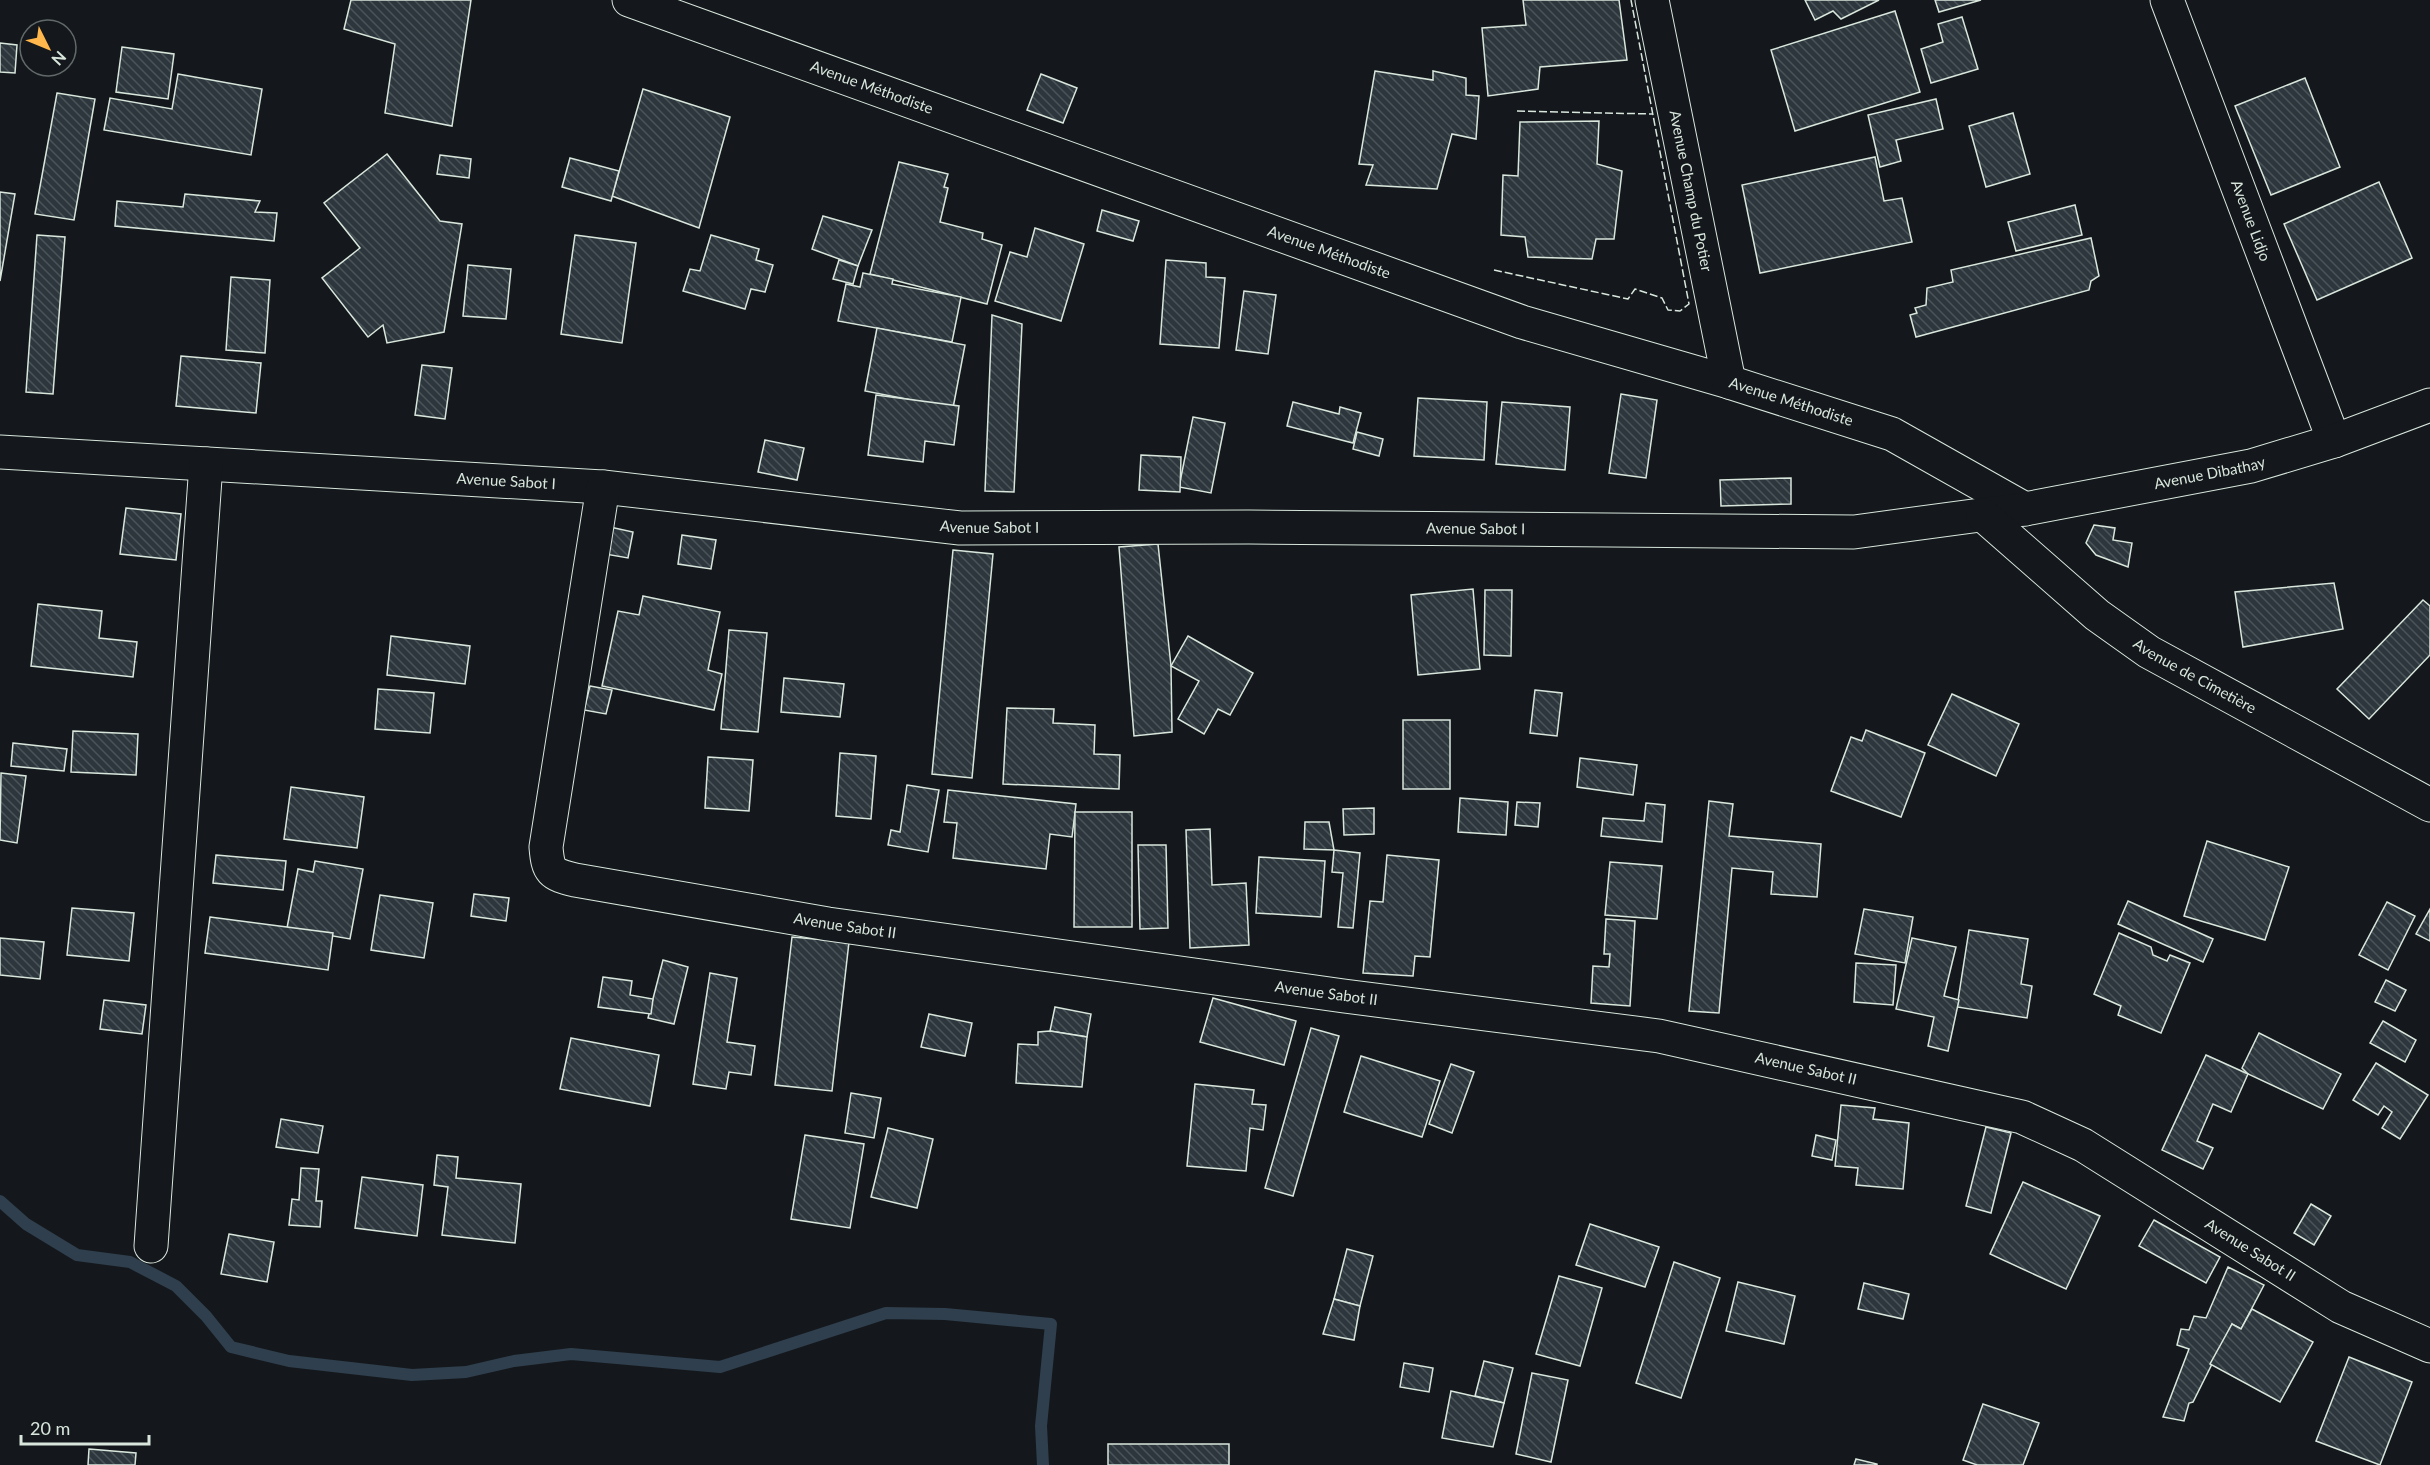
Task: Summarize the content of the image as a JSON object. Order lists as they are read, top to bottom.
{
  "streets": {
    "street": [
      "Avenue Méthodiste",
      "Avenue Champ du Potier",
      "Avenue Lidjo",
      "Avenue Dibathay",
      "Avenue Sabot I",
      "Avenue de Cimetière",
      "Avenue Sabot II"
    ]
  },
  "crossings": [
    ["Avenue Méthodiste", "Avenue Champ du Potier"],
    ["Avenue Méthodiste", "Avenue Dibathay"],
    ["Avenue Lidjo", "Avenue Dibathay"],
    ["Avenue Dibathay", "Avenue Sabot I"],
    ["Avenue Dibathay", "Avenue de Cimetière"],
    ["Avenue Sabot I", "Avenue de Cimetière"],
    ["Avenue Sabot I", "Avenue Sabot II"]
  ],
  "scale_bar": "20 m",
  "north": "bottom right"
}
